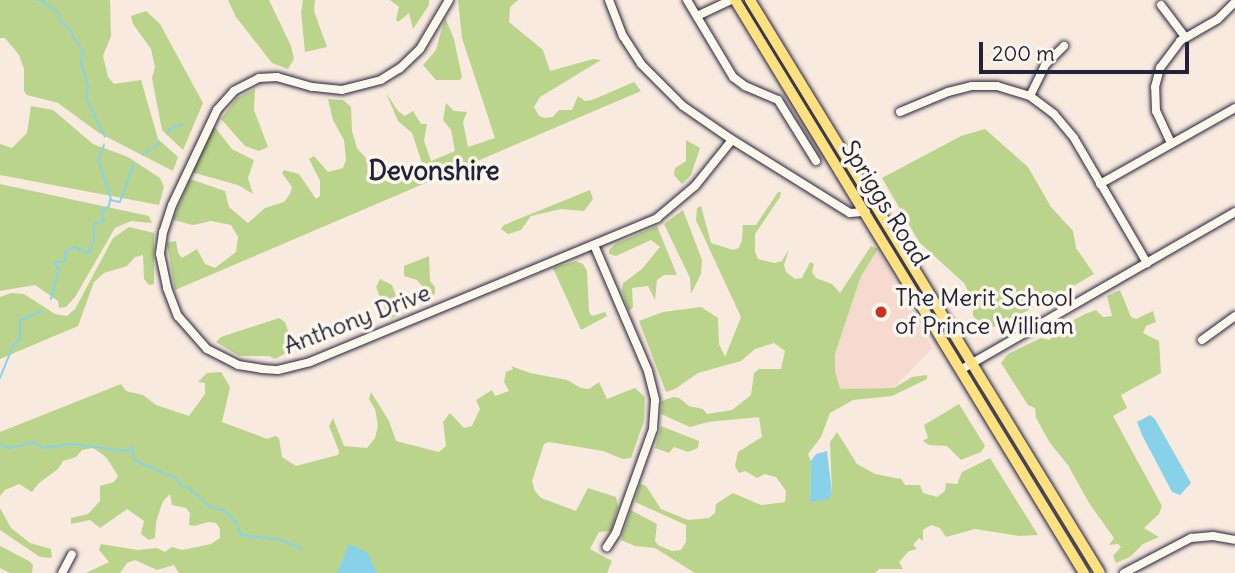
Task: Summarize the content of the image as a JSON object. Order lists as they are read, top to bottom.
{
  "streets": {
    "main road": ["Spriggs Road"],
    "street": ["Anthony Drive"]
  },
  "districts": ["Devonshire"],
  "places": ["The Merit School of Prince William"],
  "scale_bar": "200 m"
}
